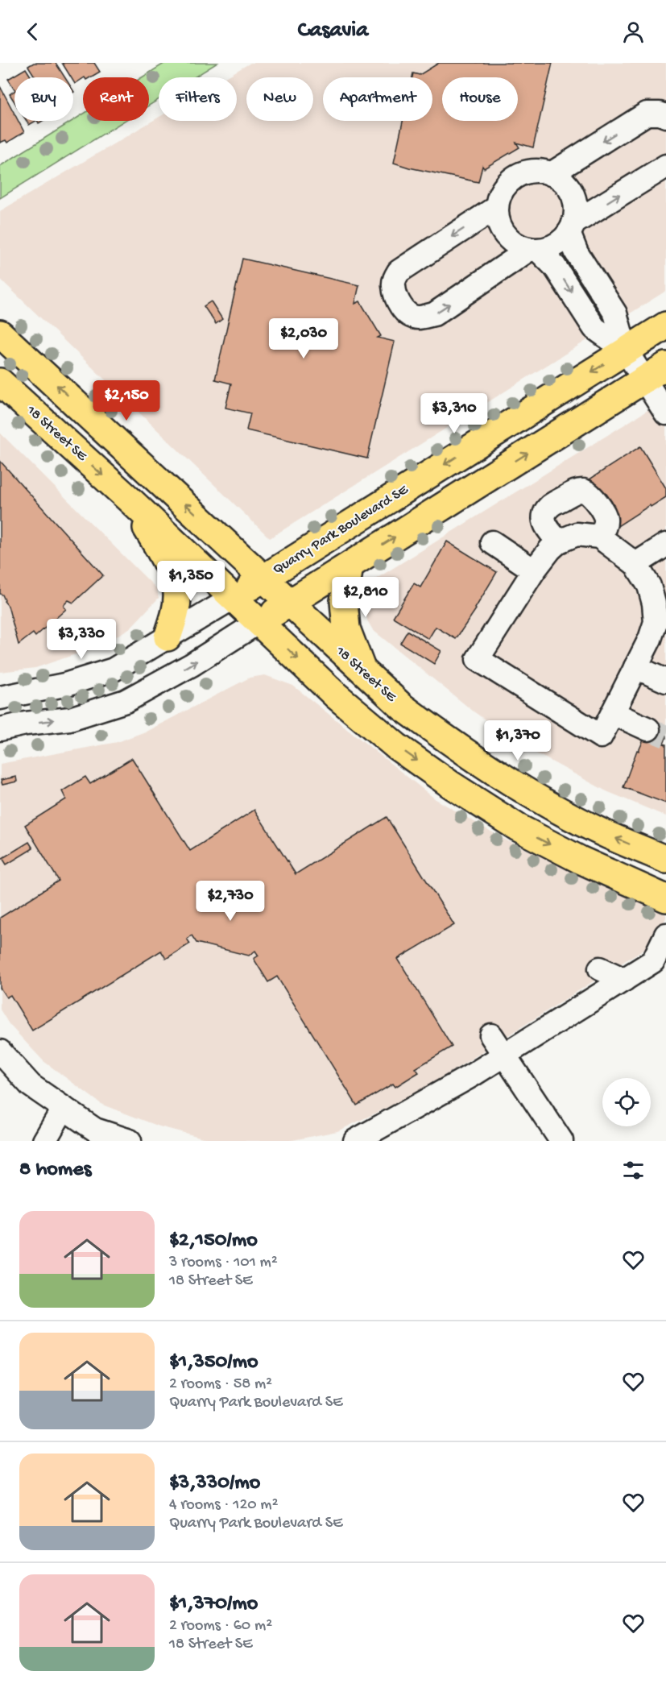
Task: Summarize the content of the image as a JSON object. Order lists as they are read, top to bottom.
{
  "streets": {
    "main road": ["18 Street SE", "Quarry Park Boulevard SE"]
  },
  "crossings": [
    ["18 Street SE", "Quarry Park Boulevard SE"]
  ],
  "page": {
    "header": "Casavia",
    "chip": [
      "Buy",
      "Rent",
      "Filters",
      "New",
      "Apartment",
      "House"
    ],
    "price": [
      "$2,030",
      "$2,150",
      "$3,310",
      "$1,350",
      "$2,810",
      "$3,330",
      "$1,370",
      "$2,730"
    ],
    "heading": "8 homes",
    "list": [
      {
        "name": "$2,150/mo",
        "note": "3 rooms · 101 m² · 18 Street SE"
      },
      {
        "name": "$1,350/mo",
        "note": "2 rooms · 58 m² · Quarry Park Boulevard SE"
      },
      {
        "name": "$3,330/mo",
        "note": "4 rooms · 120 m² · Quarry Park Boulevard SE"
      },
      {
        "name": "$1,370/mo",
        "note": "2 rooms · 60 m² · 18 Street SE"
      }
    ]
  }
}
